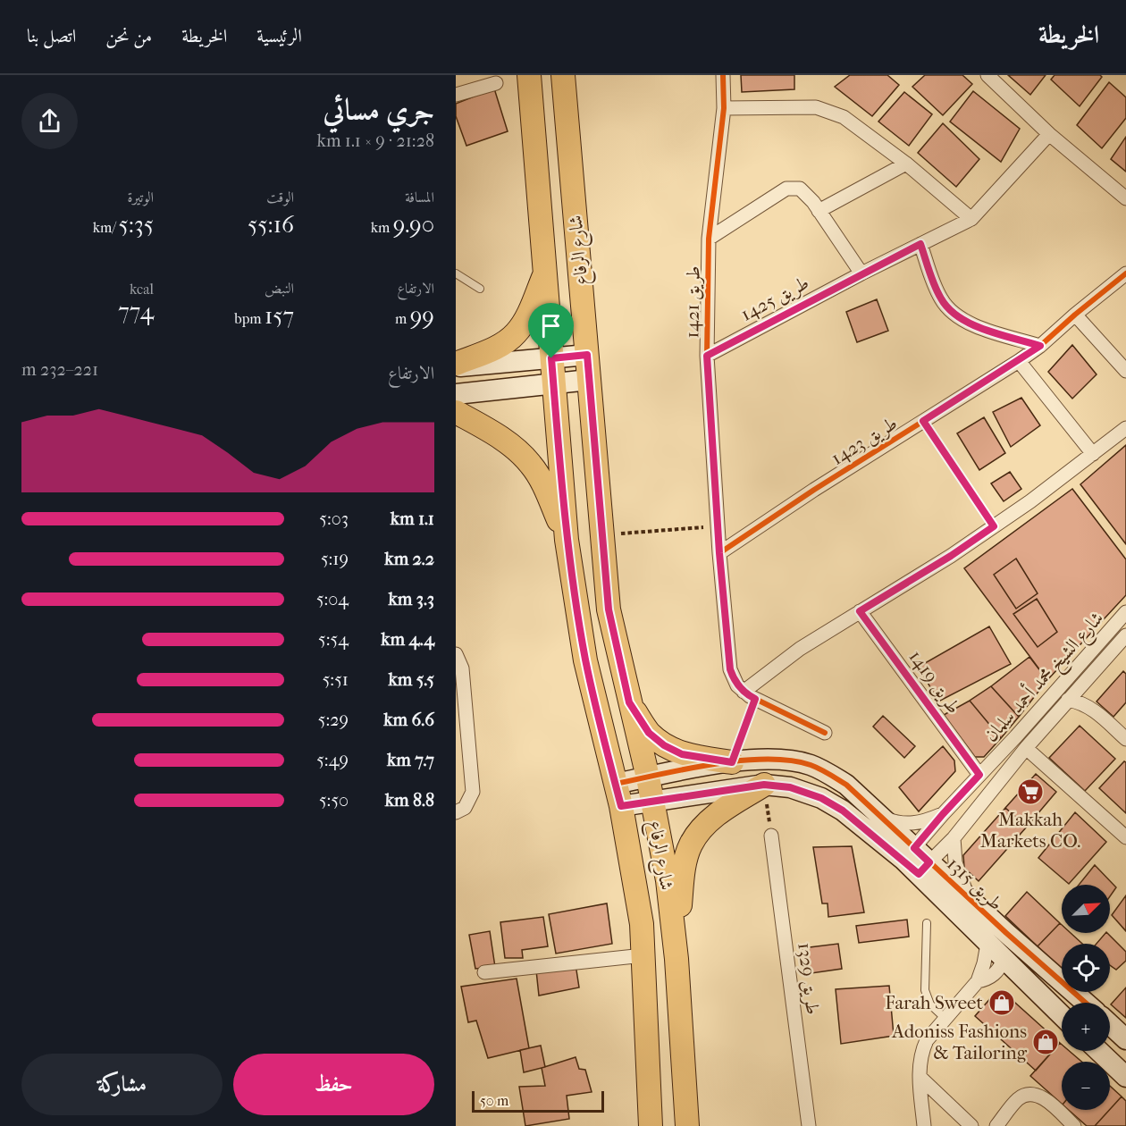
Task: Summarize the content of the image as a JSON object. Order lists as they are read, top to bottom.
{
  "streets": {
    "main road": ["شارع الرفاع"],
    "street": [
      "طريق 1425",
      "طريق 1421",
      "طريق 1423",
      "شارع الشيخ محمد أحمد سلمان",
      "طريق 1419",
      "طريق 1315",
      "طريق 1329"
    ]
  },
  "crossings": [
    ["شارع الرفاع", "طريق 1315"],
    ["طريق 1425", "طريق 1421"],
    ["طريق 1421", "طريق 1423"],
    ["شارع الشيخ محمد أحمد سلمان", "طريق 1419"],
    ["شارع الشيخ محمد أحمد سلمان", "طريق 1315"]
  ],
  "places": {
    "supermarket": ["Makkah Markets CO."],
    "shop": ["Farah Sweet", "Adoniss Fashions & Tailoring"]
  },
  "scale_bar": "50 m",
  "north": "top right",
  "page": {
    "header": "الخريطة",
    "nav": [
      "الرئيسية",
      "الخريطة",
      "من نحن",
      "اتصل بنا"
    ],
    "heading": ["جري مسائي", "21:28 · 9 × 1.1 km"],
    "stats": [
      ["المسافة", "9.90 km"],
      ["الوقت", "55:16"],
      ["الوتيرة", "5:35 /km"],
      ["الارتفاع", "99 m"],
      ["النبض", "157 bpm"],
      ["kcal", "774"]
    ],
    "chart": ["الارتفاع", "221–232 m"],
    "list": [
      {
        "name": "1.1 km",
        "note": "5:03"
      },
      {
        "name": "2.2 km",
        "note": "5:19"
      },
      {
        "name": "3.3 km",
        "note": "5:04"
      },
      {
        "name": "4.4 km",
        "note": "5:54"
      },
      {
        "name": "5.5 km",
        "note": "5:51"
      },
      {
        "name": "6.6 km",
        "note": "5:29"
      },
      {
        "name": "7.7 km",
        "note": "5:49"
      },
      {
        "name": "8.8 km",
        "note": "5:50"
      }
    ],
    "map_buttons": ["+", "−"],
    "buttons": ["حفظ", "مشاركة"],
    "scale": "50 m"
  }
}
